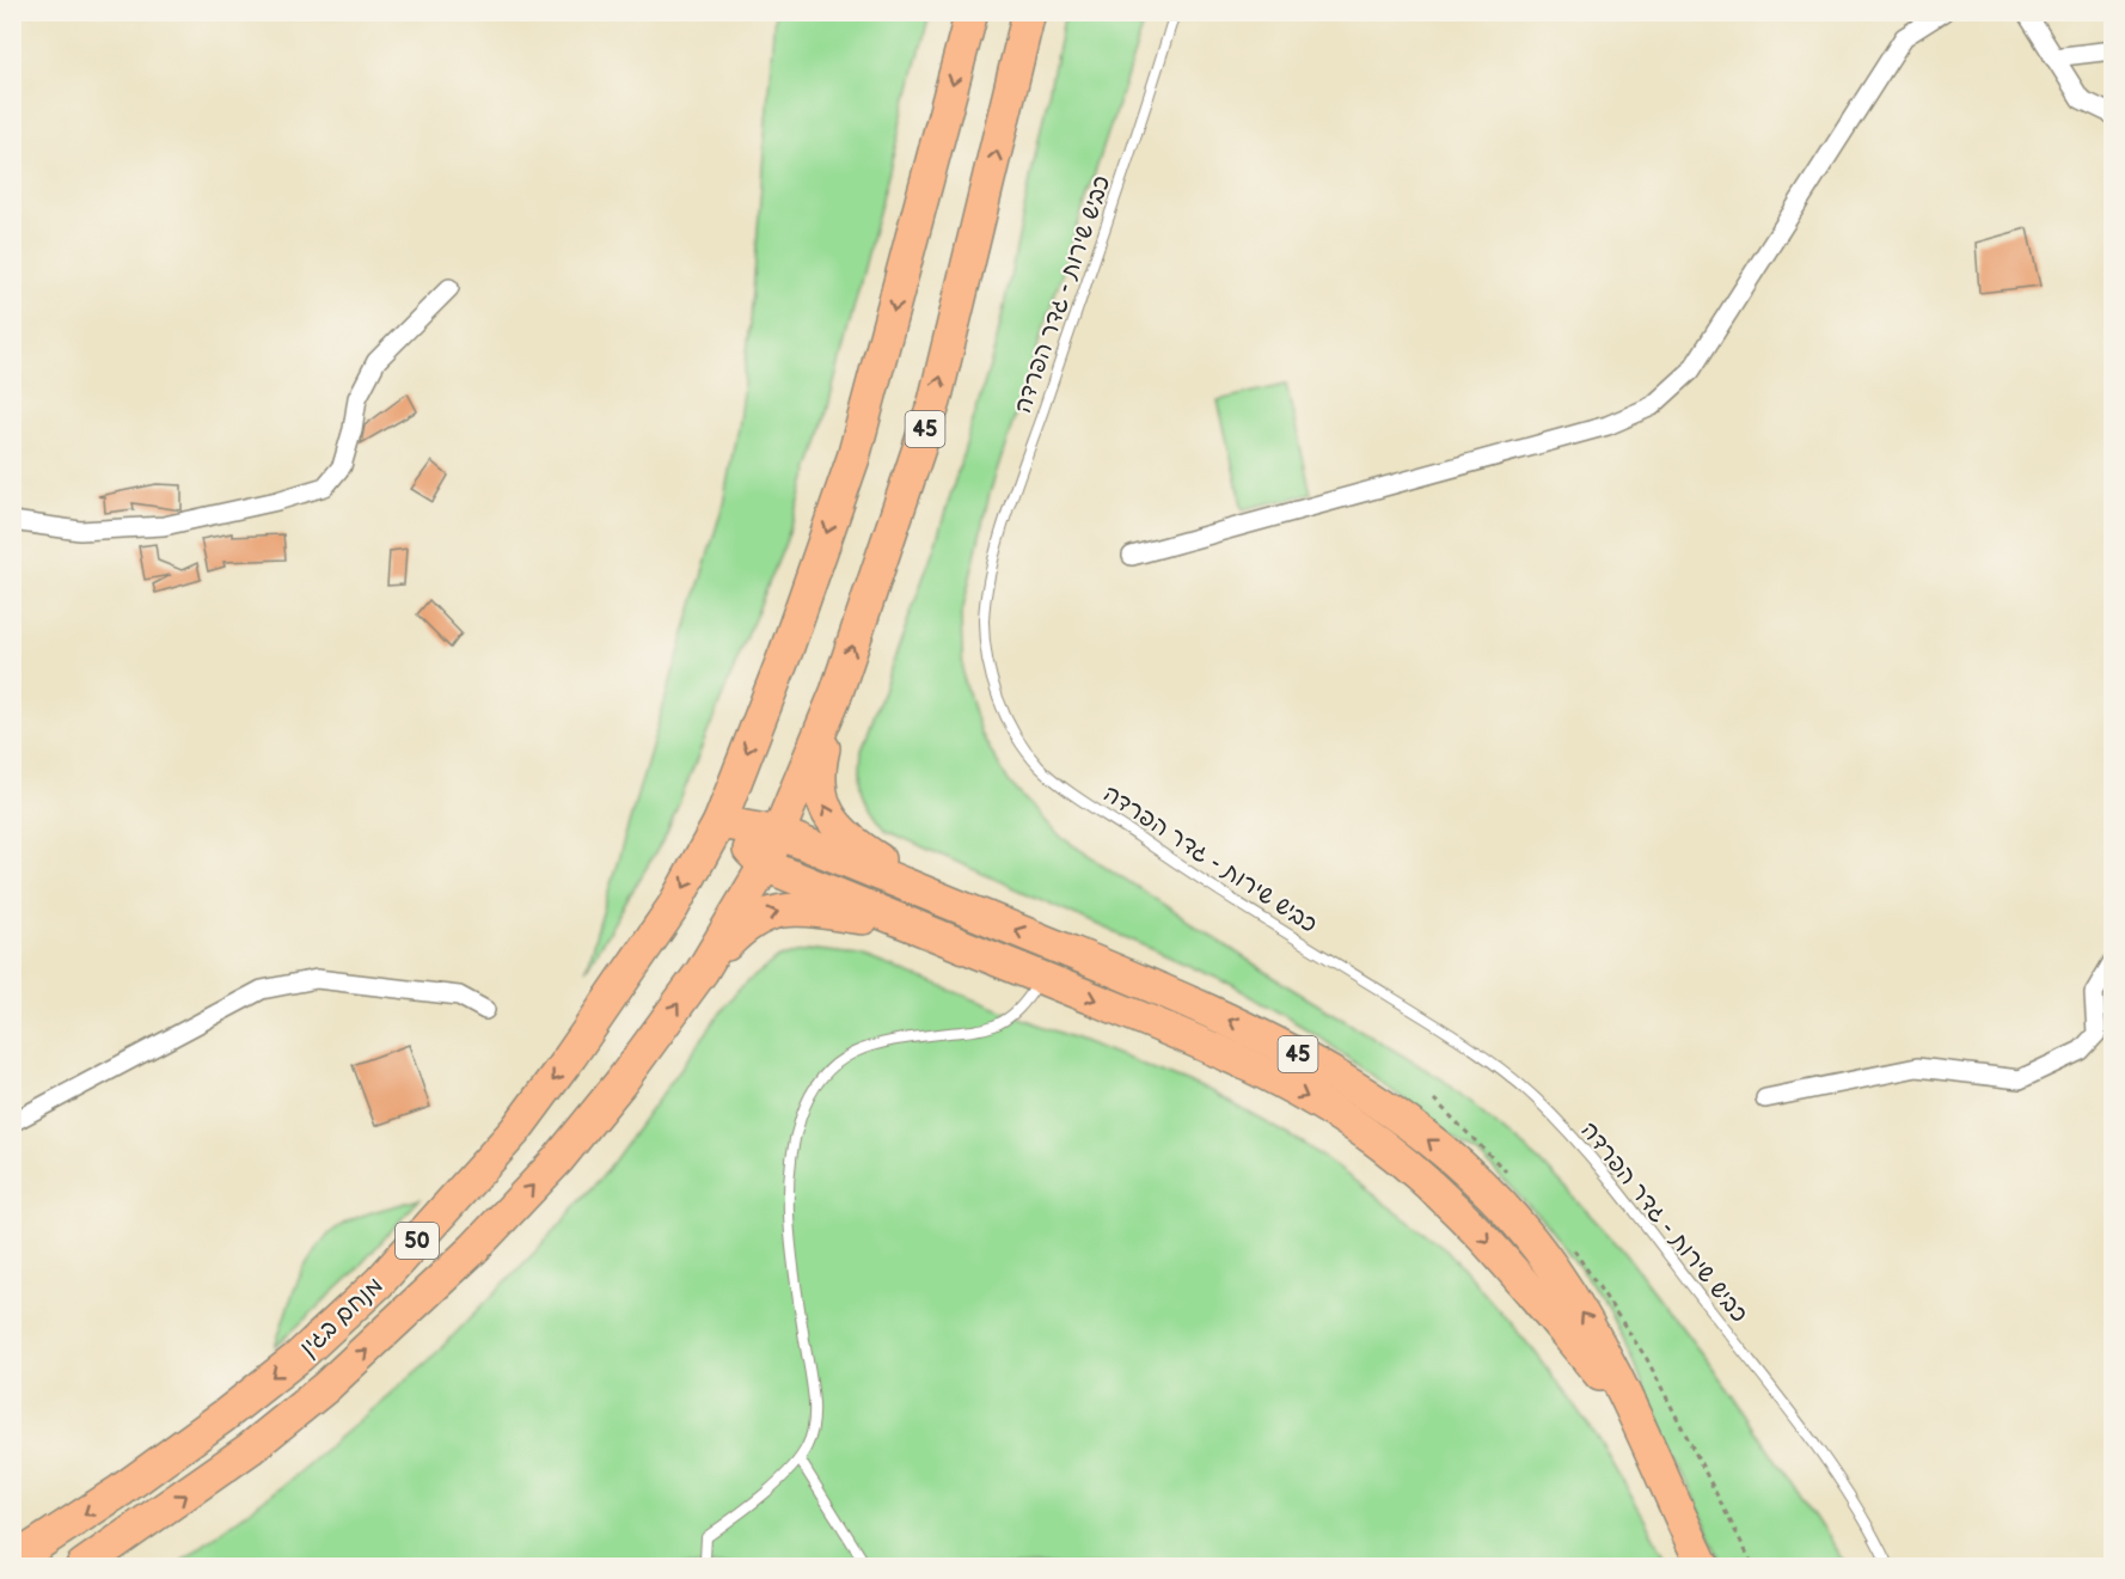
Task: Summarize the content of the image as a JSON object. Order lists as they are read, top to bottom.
{
  "streets": {
    "highway": ["45", "50", "מנחם בגין"],
    "lane": ["כביש שירות - גדר הפרדה"]
  },
  "crossings": [
    ["45", "מנחם בגין"]
  ]
}
